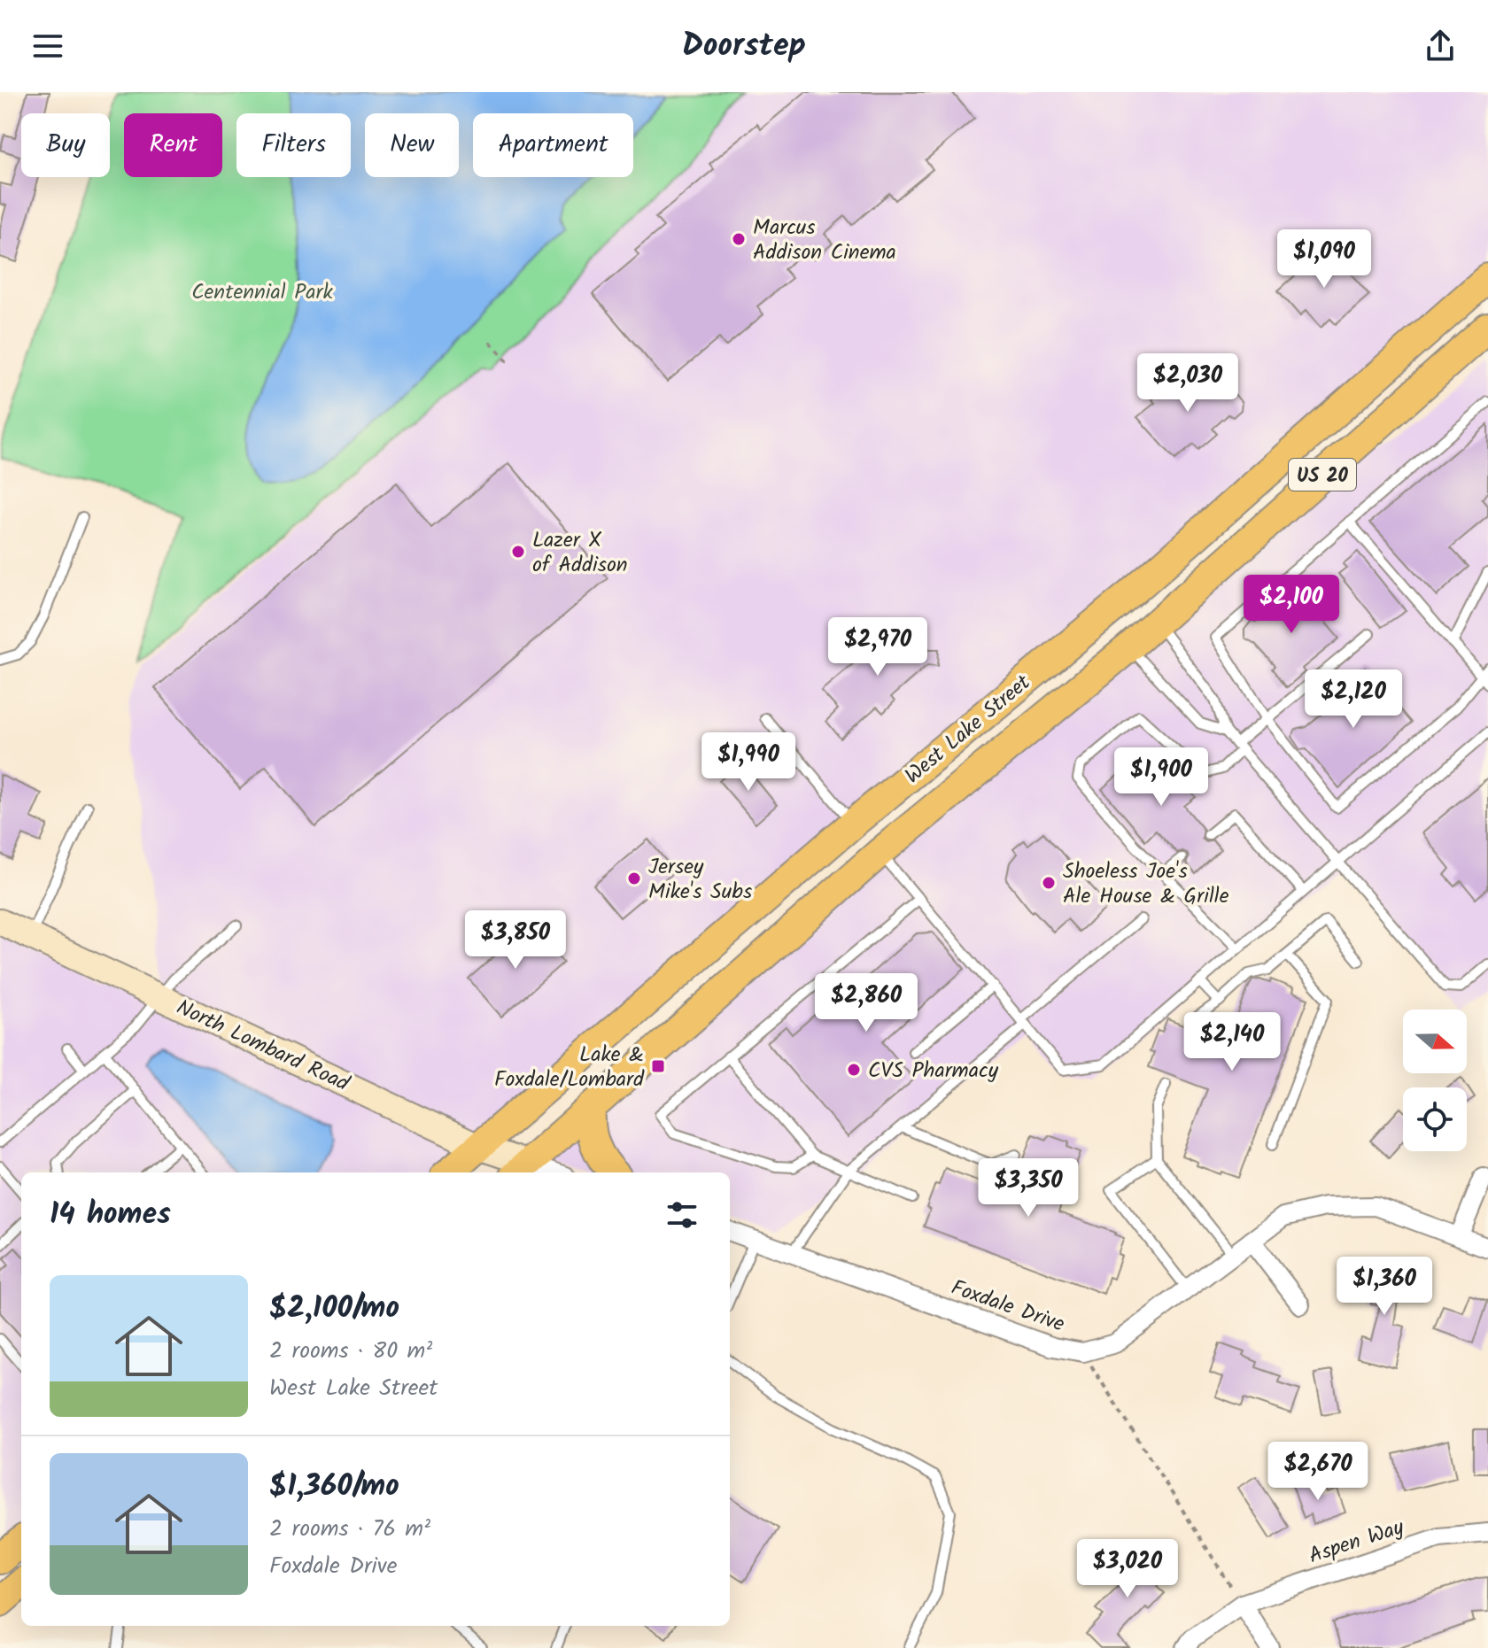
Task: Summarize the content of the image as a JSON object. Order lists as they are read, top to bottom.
{
  "streets": {
    "main road": ["US 20", "West Lake Street"],
    "street": ["North Lombard Road", "Foxdale Drive", "Aspen Way"]
  },
  "crossings": [
    ["West Lake Street", "North Lombard Road"]
  ],
  "parks": ["Centennial Park"],
  "places": {
    "other": [
      "Marcus Addison Cinema",
      "Lazer X of Addison",
      "Jersey Mike's Subs",
      "Shoeless Joe's Ale House & Grille",
      "CVS Pharmacy"
    ],
    "transit": ["Lake & Foxdale/Lombard"]
  },
  "north": "right",
  "page": {
    "header": "Doorstep",
    "chip": [
      "Buy",
      "Rent",
      "Filters",
      "New",
      "Apartment"
    ],
    "price": [
      "$1,090",
      "$2,030",
      "$2,100",
      "$2,970",
      "$2,120",
      "$1,990",
      "$1,900",
      "$3,850",
      "$2,860",
      "$2,140",
      "$3,350",
      "$1,360",
      "$2,670",
      "$3,020"
    ],
    "heading": "14 homes",
    "list": [
      {
        "name": "$2,100/mo",
        "note": "2 rooms · 80 m² · West Lake Street"
      },
      {
        "name": "$1,360/mo",
        "note": "2 rooms · 76 m² · Foxdale Drive"
      }
    ]
  }
}
